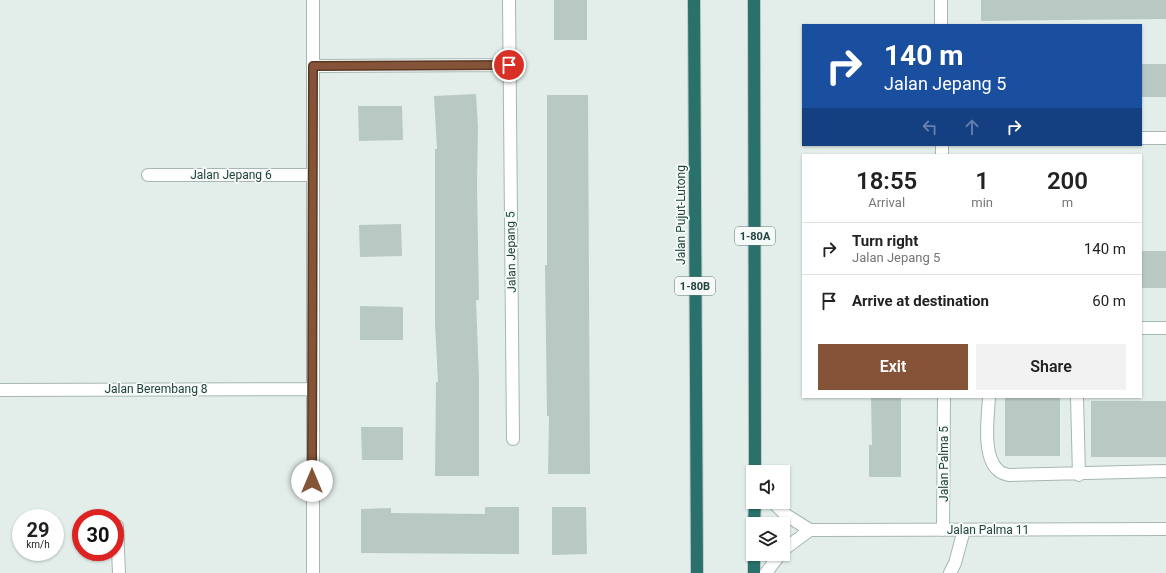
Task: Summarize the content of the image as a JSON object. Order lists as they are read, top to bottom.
{
  "streets": {
    "highway": ["Jalan Pujut-Lutong", "1-80A", "1-80B"],
    "street": [
      "Jalan Jepang 6",
      "Jalan Jepang 5",
      "Jalan Berembang 8",
      "Jalan Palma 5",
      "Jalan Palma 11"
    ]
  },
  "crossings": [
    ["Jalan Palma 5", "Jalan Palma 11"]
  ],
  "page": {
    "turn": ["140 m", "Jalan Jepang 5"],
    "eta": [
      "18:55",
      "Arrival",
      "1",
      "min",
      "200",
      "m"
    ],
    "list": [
      {
        "name": "Turn right",
        "note": "Jalan Jepang 5",
        "value": "140 m"
      },
      {
        "name": "Arrive at destination",
        "value": "60 m"
      }
    ],
    "buttons": ["Exit", "Share"],
    "speed": "29 km/h",
    "limit": "30"
  }
}
